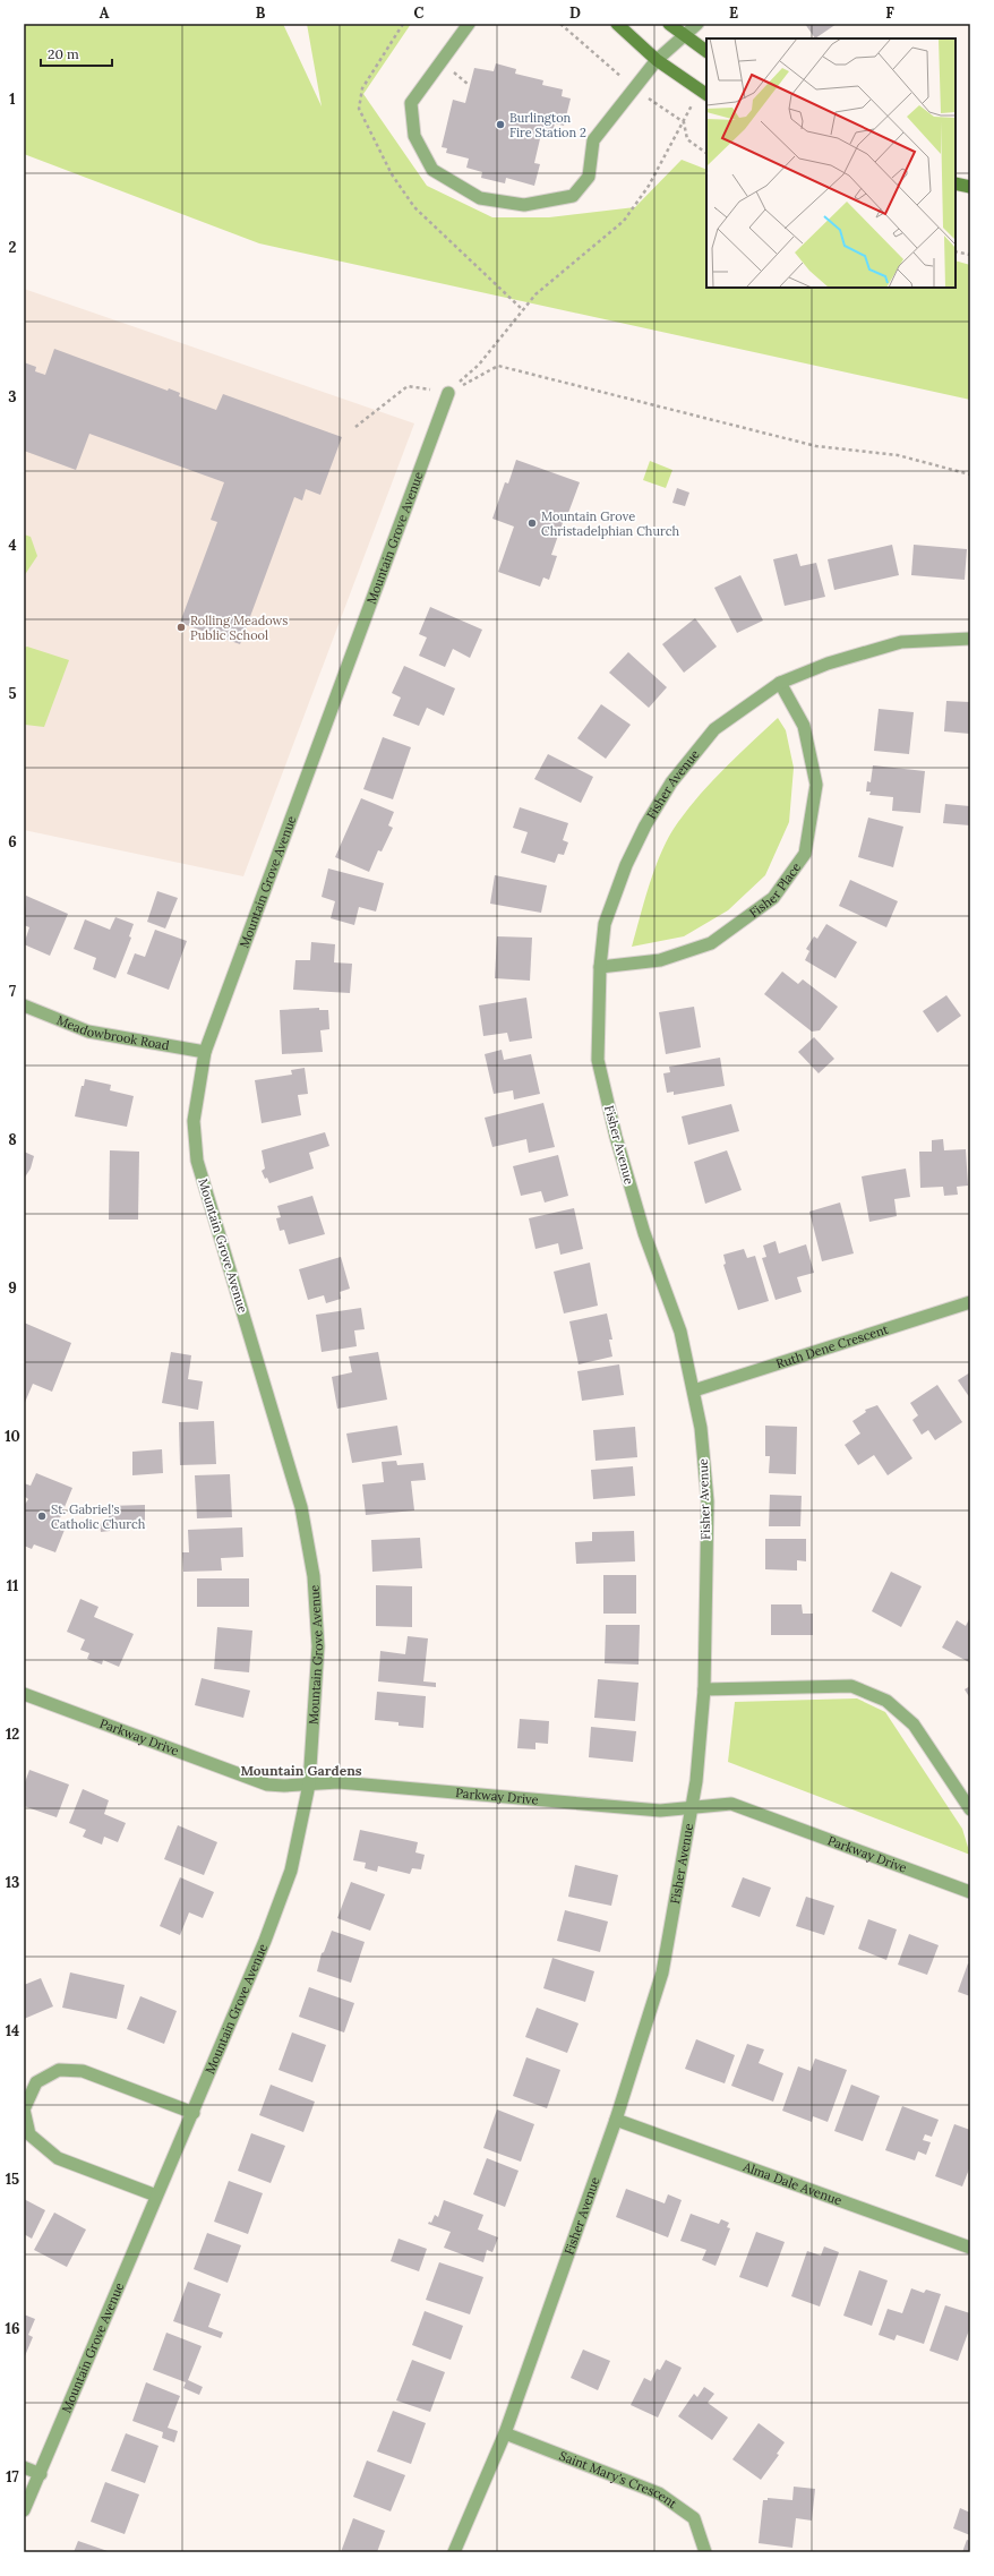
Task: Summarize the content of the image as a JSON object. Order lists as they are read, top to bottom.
{
  "streets": {
    "street": [
      "Mountain Grove Avenue",
      "Fisher Avenue",
      "Fisher Place",
      "Meadowbrook Road",
      "Ruth Dene Crescent",
      "Parkway Drive",
      "Alma Dale Avenue",
      "Saint Mary's Crescent"
    ]
  },
  "crossings": [
    ["Mountain Grove Avenue", "Meadowbrook Road"],
    ["Mountain Grove Avenue", "Parkway Drive"],
    ["Fisher Avenue", "Fisher Place"],
    ["Fisher Avenue", "Ruth Dene Crescent"],
    ["Fisher Avenue", "Parkway Drive"],
    ["Fisher Avenue", "Alma Dale Avenue"],
    ["Fisher Avenue", "Saint Mary's Crescent"]
  ],
  "districts": ["Mountain Gardens"],
  "places": [
    "Burlington Fire Station 2",
    "Mountain Grove Christadelphian Church",
    "Rolling Meadows Public School",
    "St. Gabriel's Catholic Church"
  ],
  "scale_bar": "20 m",
  "grid": {
    "columns": [
      "A",
      "B",
      "C",
      "D",
      "E",
      "F"
    ],
    "rows": [
      "1",
      "2",
      "3",
      "4",
      "5",
      "6",
      "7",
      "8",
      "9",
      "10",
      "11",
      "12",
      "13",
      "14",
      "15",
      "16",
      "17"
    ]
  }
}
